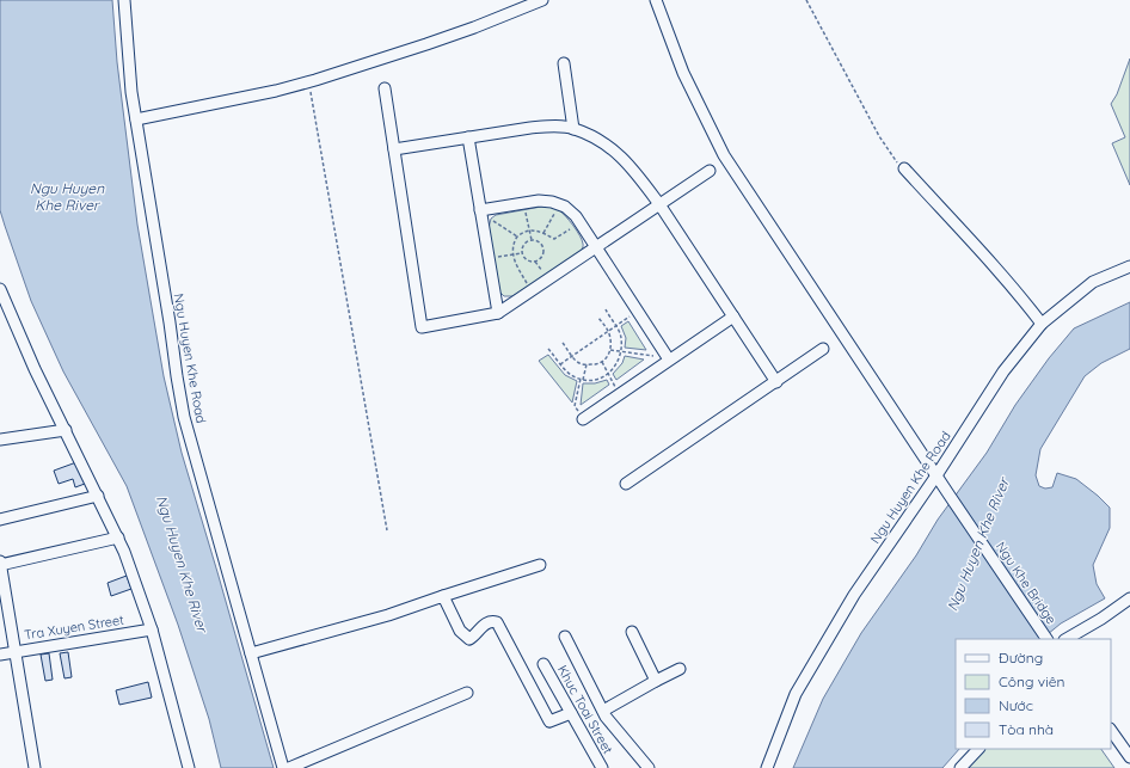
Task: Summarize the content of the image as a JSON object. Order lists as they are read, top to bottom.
{
  "streets": {
    "street": [
      "Ngu Huyen Khe Road",
      "Ngu Khe Bridge",
      "Tra Xuyen Street",
      "Khuc Toai Street"
    ]
  },
  "crossings": [
    ["Ngu Huyen Khe Road", "Ngu Khe Bridge"]
  ],
  "water": ["Ngu Huyen Khe River"],
  "legend": [
    "Đường",
    "Công viên",
    "Nước",
    "Tòa nhà"
  ]
}
